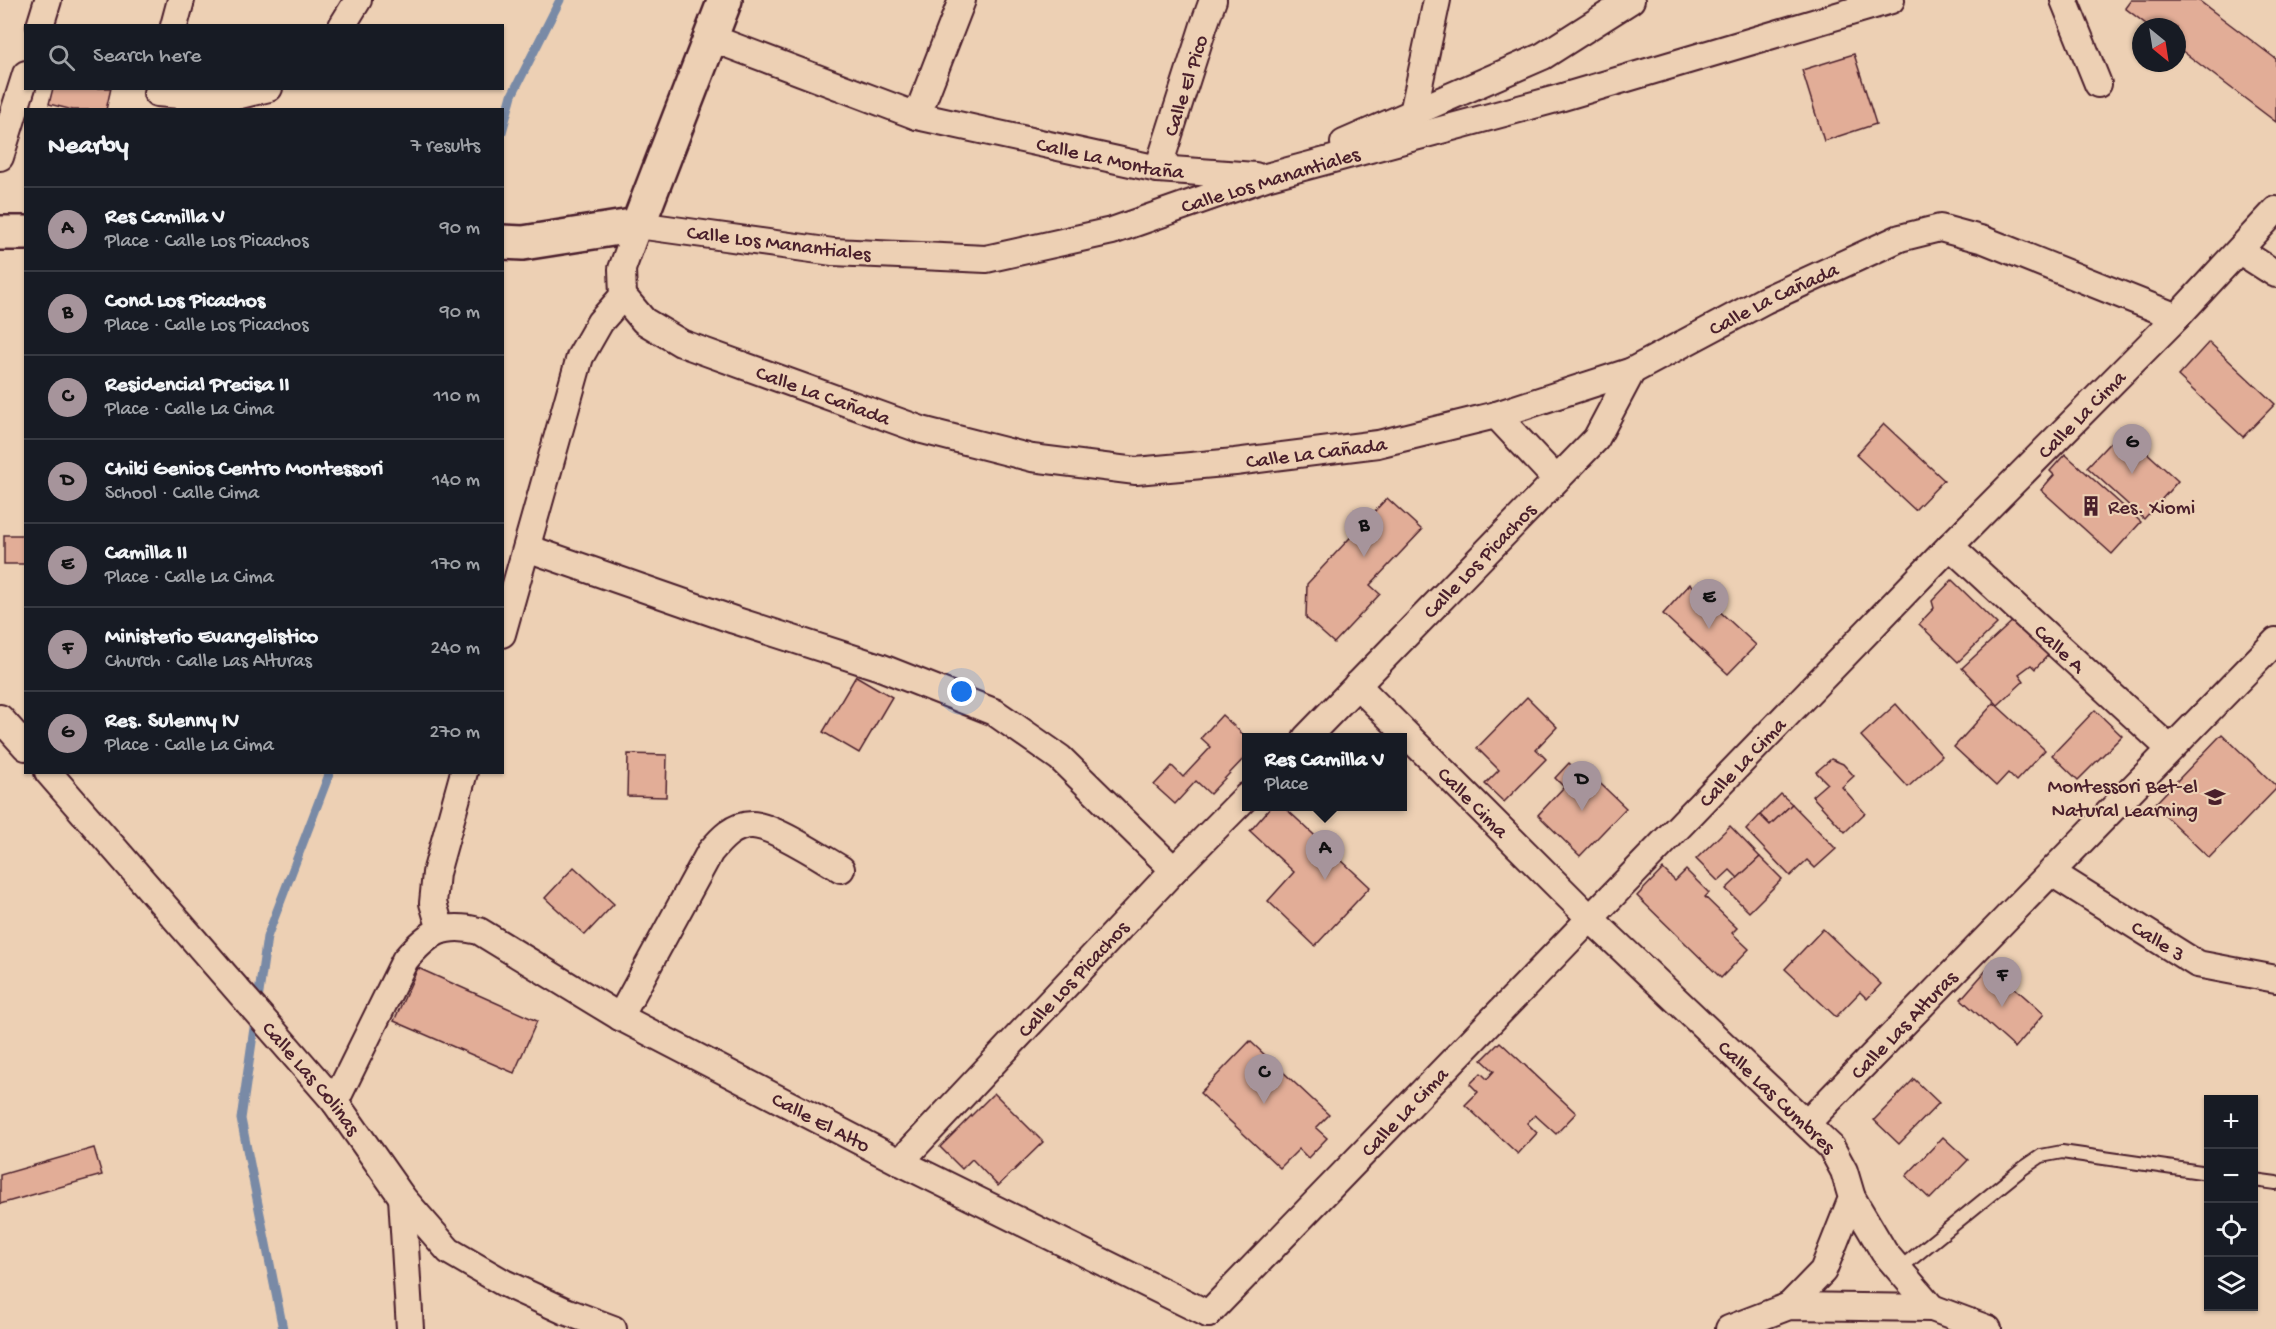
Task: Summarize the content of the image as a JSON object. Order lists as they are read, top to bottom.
{
  "streets": {
    "street": [
      "Calle El Pico",
      "Calle La Montaña",
      "Calle Los Manantiales",
      "Calle La Cañada",
      "Calle La Cima",
      "Calle Los Picachos",
      "Calle A",
      "Calle Cima",
      "Calle 3",
      "Calle Las Alturas",
      "Calle Las Colinas",
      "Calle Las Cumbres",
      "Calle El Alto"
    ]
  },
  "crossings": [
    ["Calle El Pico", "Calle La Montaña"],
    ["Calle La Montaña", "Calle Los Manantiales"],
    ["Calle La Cañada", "Calle La Cima"],
    ["Calle La Cañada", "Calle Los Picachos"],
    ["Calle La Cima", "Calle A"],
    ["Calle La Cima", "Calle Cima"],
    ["Calle La Cima", "Calle Las Cumbres"],
    ["Calle La Cima", "Calle El Alto"],
    ["Calle Los Picachos", "Calle Cima"],
    ["Calle Los Picachos", "Calle El Alto"],
    ["Calle A", "Calle Las Alturas"],
    ["Calle Cima", "Calle Las Cumbres"],
    ["Calle 3", "Calle Las Alturas"],
    ["Calle Las Alturas", "Calle Las Cumbres"]
  ],
  "places": {
    "building": ["Res. Xiomi"],
    "school or university": ["Montessori Bet-el Natural Learning"]
  },
  "north": "bottom right",
  "page": {
    "search": "Search here",
    "heading": ["Nearby", "7 results"],
    "list": [
      {
        "mark": "A",
        "name": "Res Camilla V",
        "note": "Place · Calle Los Picachos",
        "value": "90 m"
      },
      {
        "mark": "B",
        "name": "Cond Los Picachos",
        "note": "Place · Calle Los Picachos",
        "value": "90 m"
      },
      {
        "mark": "C",
        "name": "Residencial Precisa II",
        "note": "Place · Calle La Cima",
        "value": "110 m"
      },
      {
        "mark": "D",
        "name": "Chiki Genios Centro Montessori",
        "note": "School · Calle Cima",
        "value": "140 m"
      },
      {
        "mark": "E",
        "name": "Camilla II",
        "note": "Place · Calle La Cima",
        "value": "170 m"
      },
      {
        "mark": "F",
        "name": "Ministerio Evangelistico",
        "note": "Church · Calle Las Alturas",
        "value": "240 m"
      },
      {
        "mark": "G",
        "name": "Res. Sulenny IV",
        "note": "Place · Calle La Cima",
        "value": "270 m"
      }
    ],
    "pins": [
      "G",
      "B",
      "E",
      "D",
      "A",
      "F",
      "C"
    ],
    "popup": ["Res Camilla V", "Place"],
    "map_buttons": ["+", "−"]
  }
}
